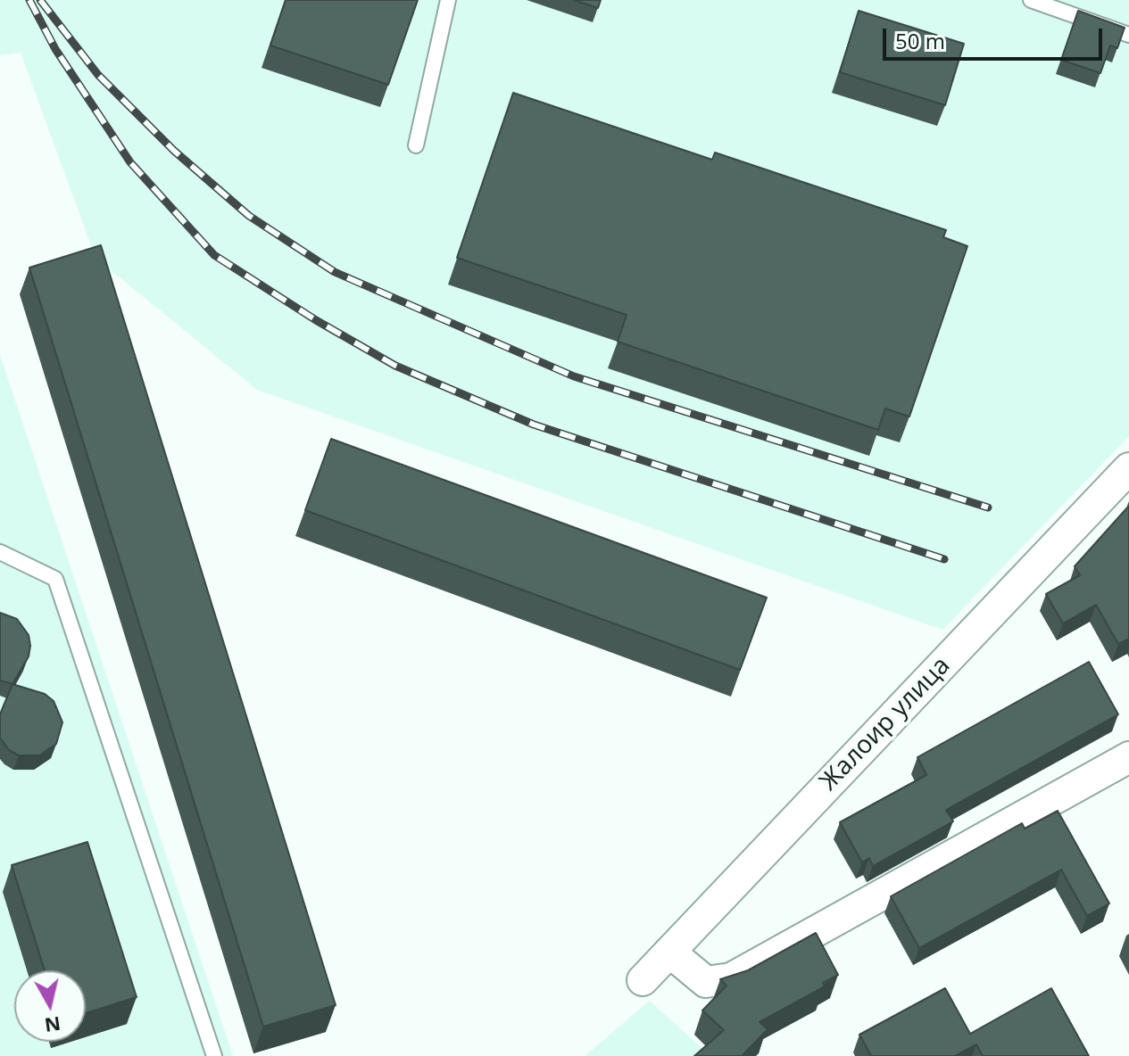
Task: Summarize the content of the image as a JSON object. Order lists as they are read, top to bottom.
{
  "streets": {
    "street": ["Жалоир улица"]
  },
  "scale_bar": "50 m",
  "north": "bottom"
}
